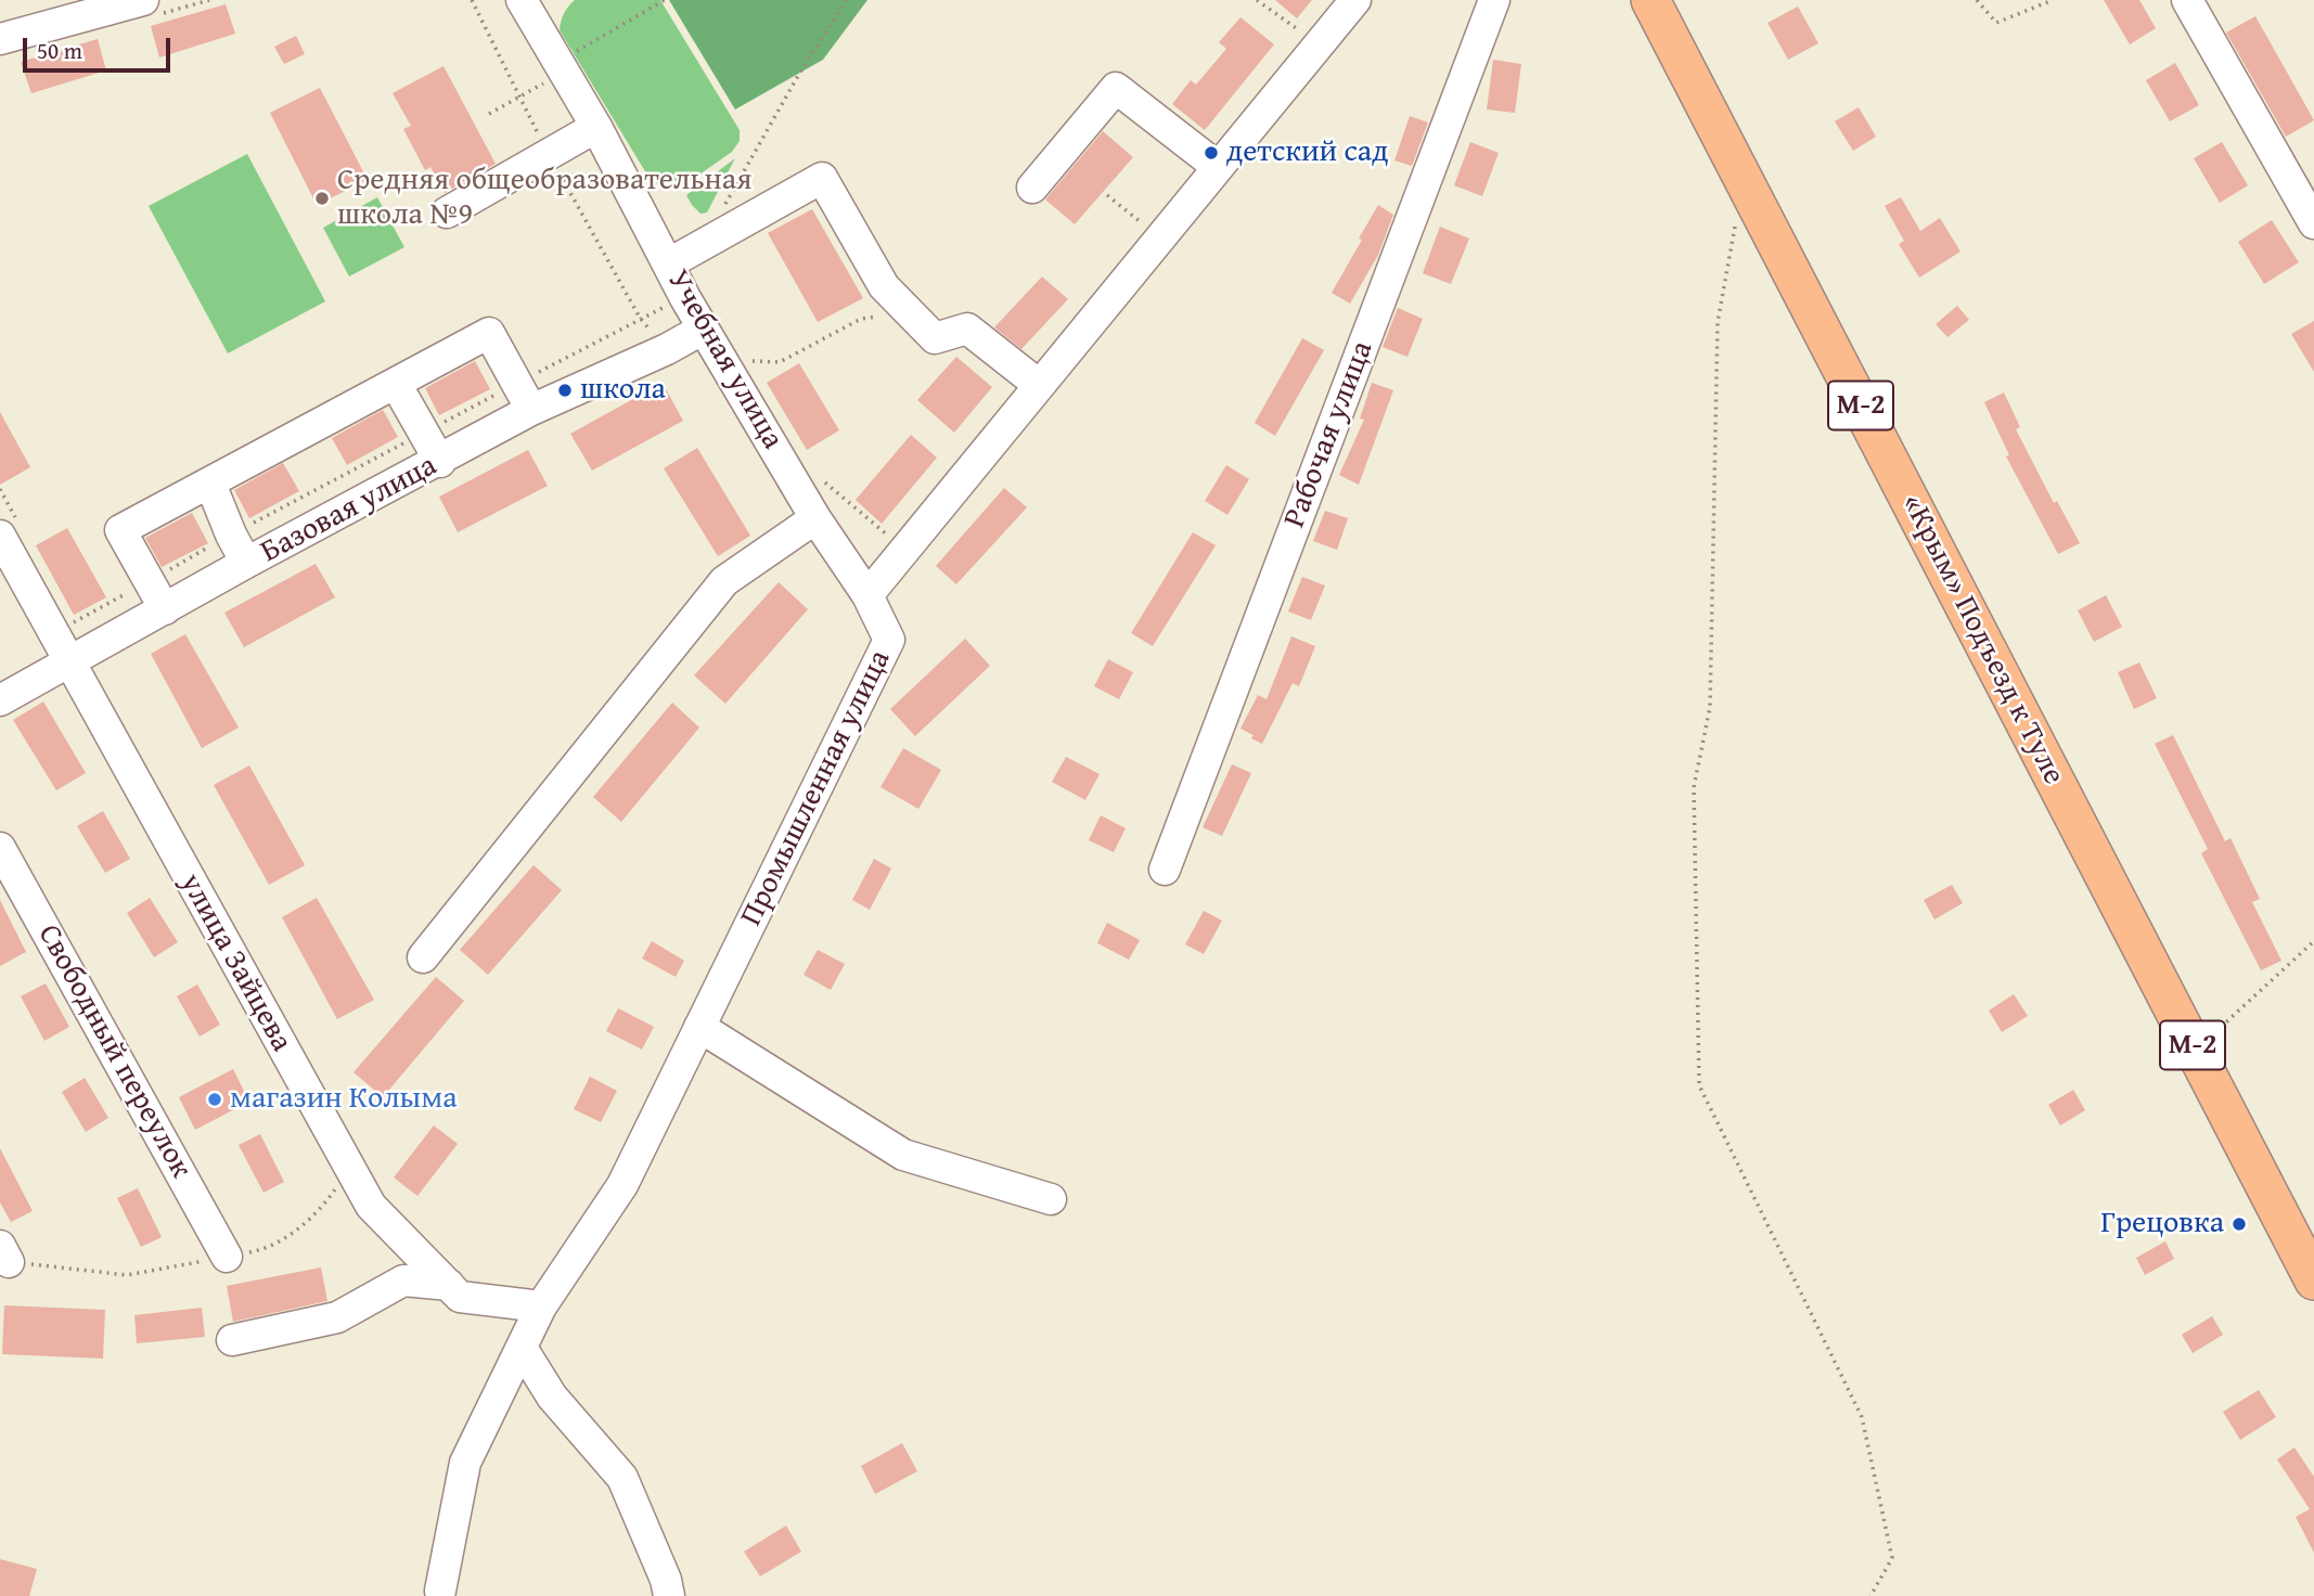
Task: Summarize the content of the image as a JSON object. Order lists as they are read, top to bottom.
{
  "streets": {
    "main road": ["М-2", "«Крым» Подъезд к Туле"],
    "street": [
      "Учебная улица",
      "Рабочая улица",
      "Базовая улица",
      "Промышленная улица",
      "улица Зайцева",
      "Свободный переулок"
    ]
  },
  "crossings": [
    ["Учебная улица", "Базовая улица"],
    ["Учебная улица", "Промышленная улица"],
    ["Базовая улица", "улица Зайцева"],
    ["Промышленная улица", "улица Зайцева"]
  ],
  "places": [
    "детский сад",
    "Средняя общеобразовательная школа №9",
    "школа",
    "магазин Колыма",
    "Грецовка"
  ],
  "scale_bar": "50 m"
}
